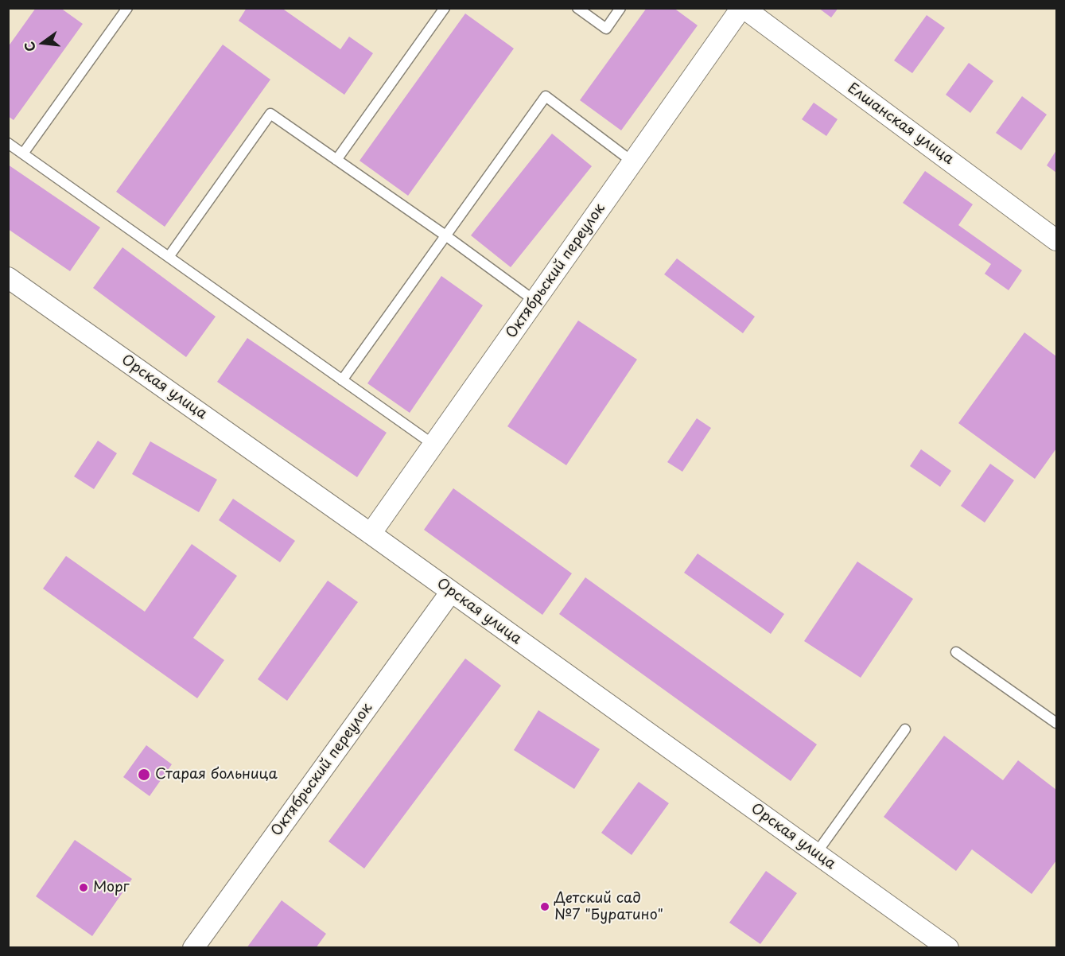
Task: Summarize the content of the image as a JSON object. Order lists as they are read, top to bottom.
{
  "streets": {
    "street": ["Елшанская улица", "Октябрьский переулок", "Орская улица"]
  },
  "crossings": [
    ["Елшанская улица", "Октябрьский переулок"],
    ["Октябрьский переулок", "Орская улица"]
  ],
  "places": ["Старая больница", "Морг", "Детский сад №7 \"Буратино\""],
  "north": "left"
}
